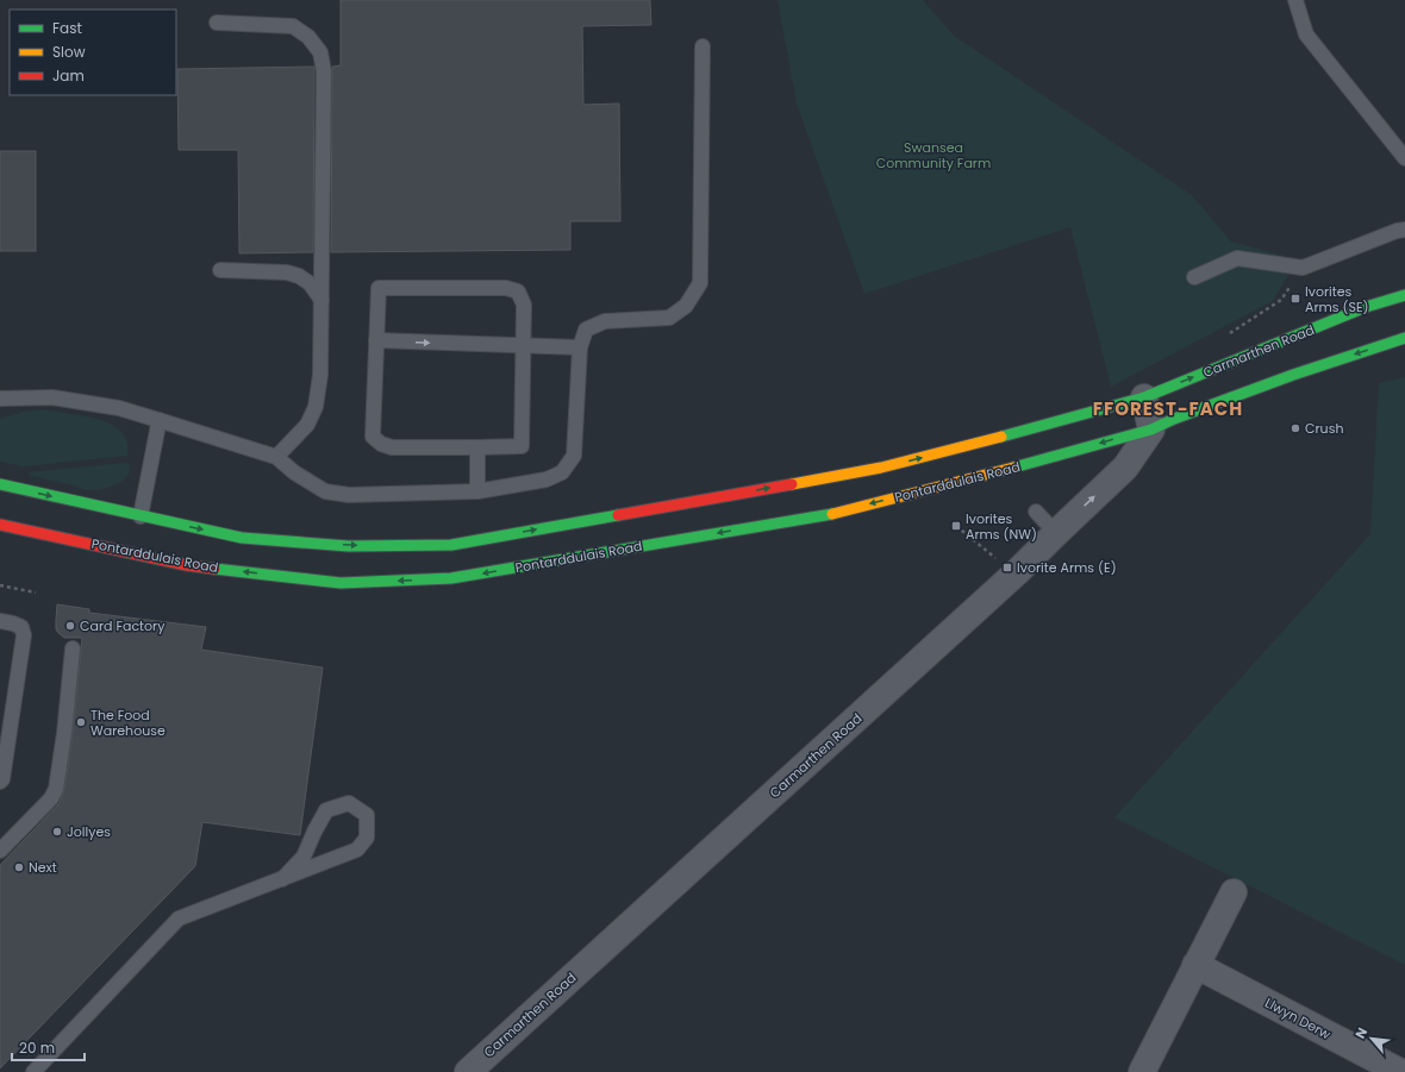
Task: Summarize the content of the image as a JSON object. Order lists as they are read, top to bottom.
{
  "streets": {
    "main road": ["Carmarthen Road", "Pontarddulais Road"],
    "street": ["Llwyn Derw"]
  },
  "crossings": [
    ["Carmarthen Road", "Pontarddulais Road"]
  ],
  "districts": ["FFOREST-FACH"],
  "parks": ["Swansea Community Farm"],
  "places": {
    "transit": ["Ivorites Arms (SE)", "Ivorites Arms (NW)", "Ivorite Arms (E)"],
    "other": [
      "Crush",
      "Card Factory",
      "The Food Warehouse",
      "Jollyes",
      "Next"
    ]
  },
  "legend": ["Fast", "Slow", "Jam"],
  "scale_bar": "20 m",
  "north": "top left"
}
